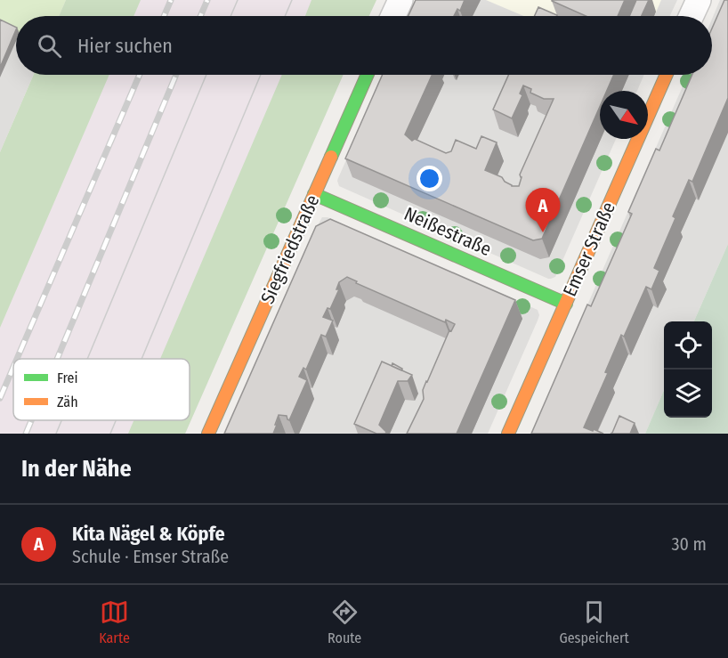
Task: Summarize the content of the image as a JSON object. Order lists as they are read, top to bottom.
{
  "streets": {
    "street": ["Neißestraße", "Siegfriedstraße", "Emser Straße"]
  },
  "crossings": [
    ["Neißestraße", "Siegfriedstraße"],
    ["Neißestraße", "Emser Straße"]
  ],
  "legend": ["Frei", "Zäh"],
  "north": "bottom right",
  "page": {
    "search": "Hier suchen",
    "pins": "A",
    "heading": "In der Nähe",
    "list": [
      {
        "mark": "A",
        "name": "Kita Nägel & Köpfe",
        "note": "Schule · Emser Straße",
        "value": "30 m"
      }
    ],
    "nav": ["Karte", "Route", "Gespeichert"]
  }
}
